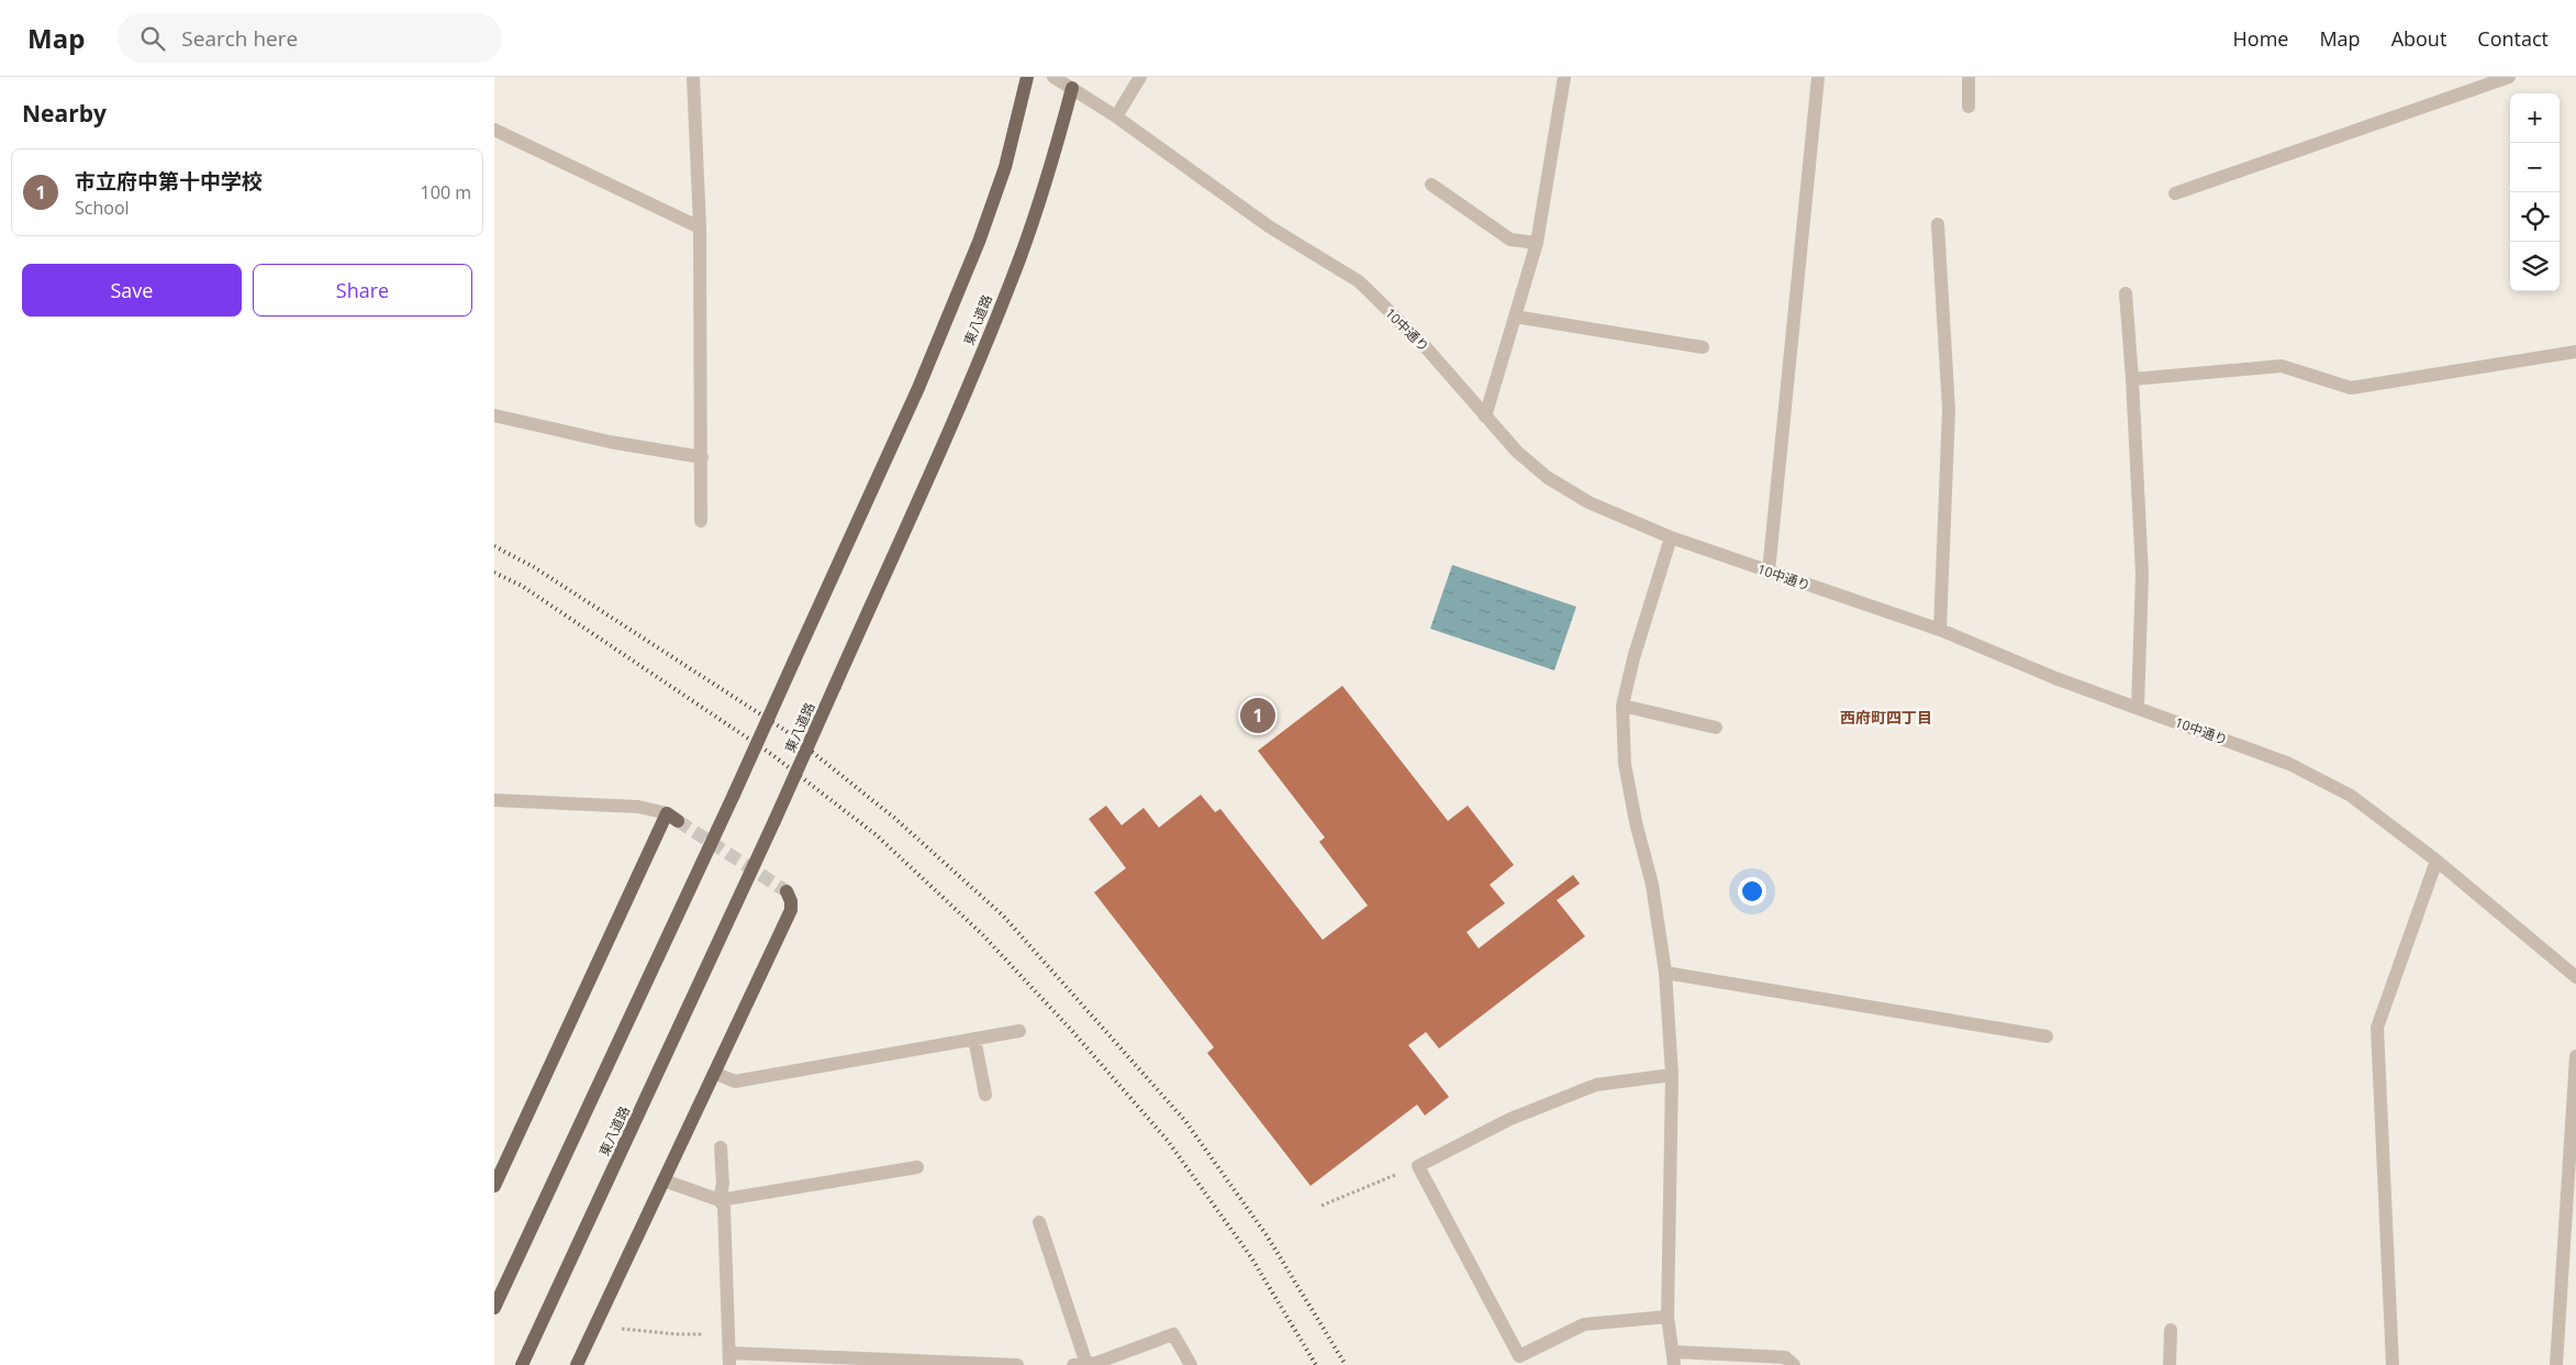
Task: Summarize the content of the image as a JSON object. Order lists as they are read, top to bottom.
{
  "streets": {
    "main road": ["東八道路"],
    "street": ["10中通り"]
  },
  "crossings": [
    ["東八道路", "10中通り"]
  ],
  "districts": ["西府町四丁目"],
  "page": {
    "header": "Map",
    "search": "Search here",
    "nav": [
      "Home",
      "Map",
      "About",
      "Contact"
    ],
    "heading": "Nearby",
    "map_buttons": ["+", "−"],
    "list": [
      {
        "mark": "1",
        "name": "市立府中第十中学校",
        "note": "School",
        "value": "100 m"
      }
    ],
    "buttons": ["Save", "Share"],
    "pins": "1"
  }
}
